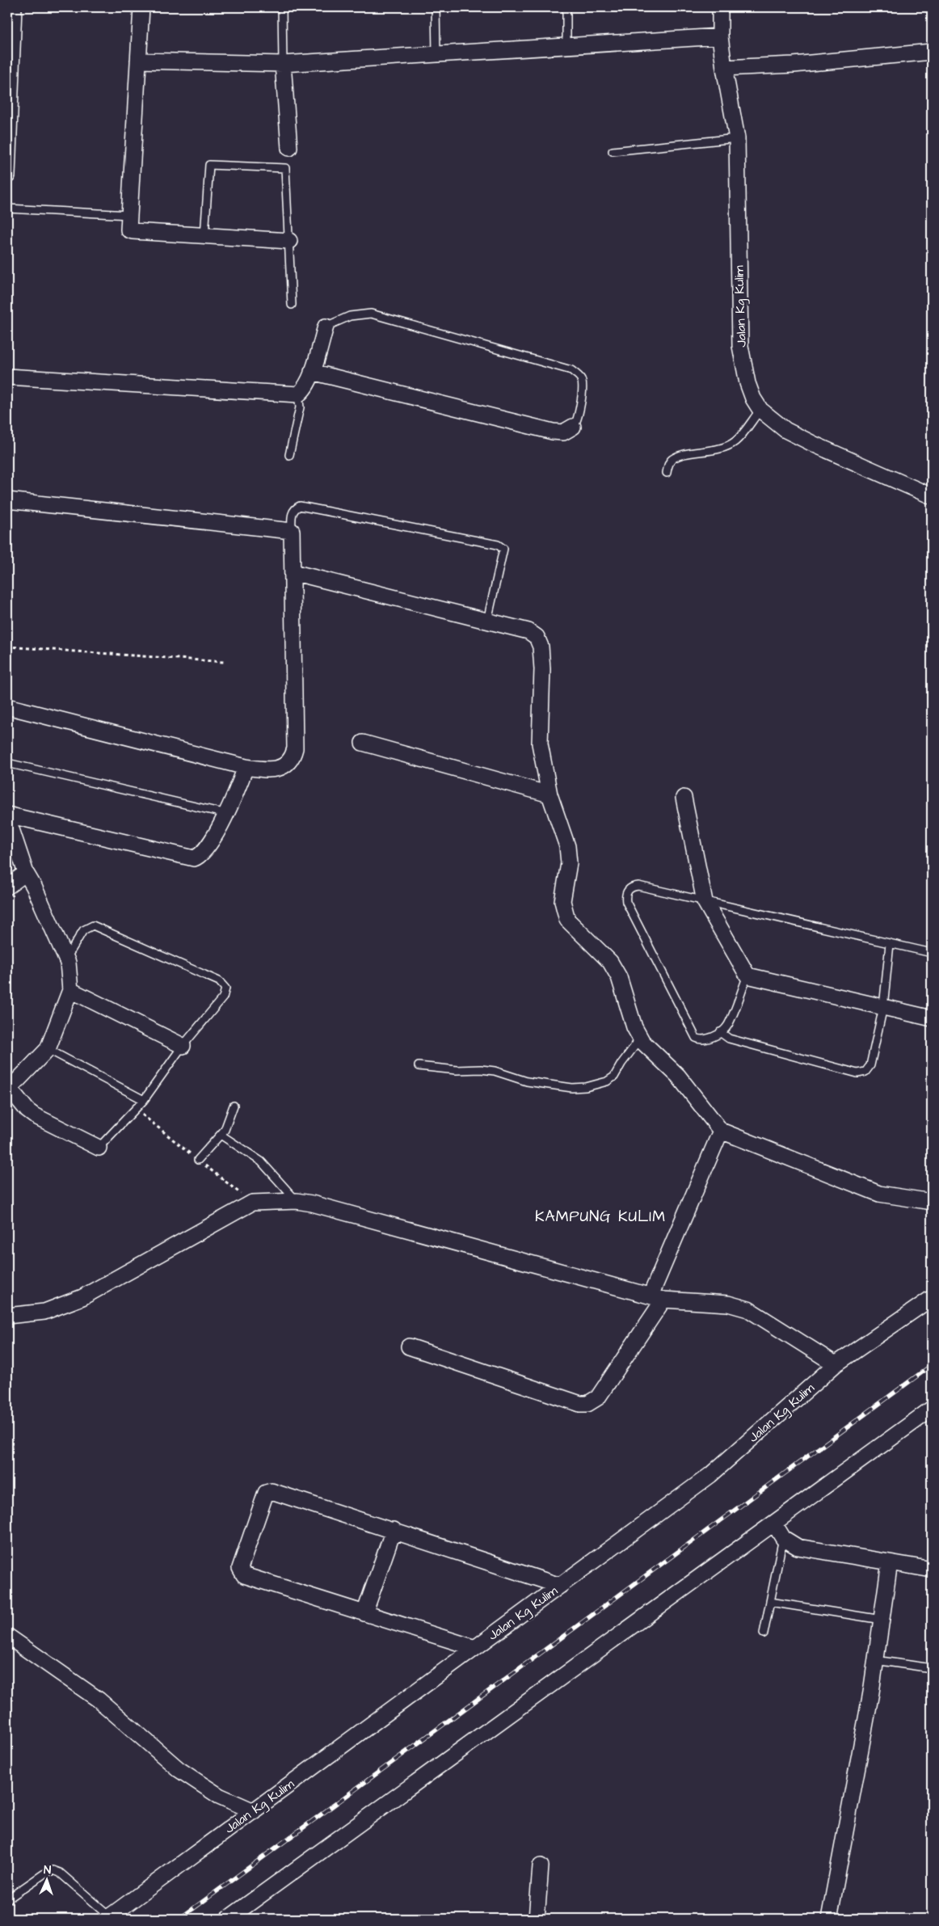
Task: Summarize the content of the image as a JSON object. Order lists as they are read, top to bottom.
{
  "streets": {
    "street": ["Jalan Kg Kulim"]
  },
  "districts": ["KAMPUNG KULIM"],
  "north": "top"
}
